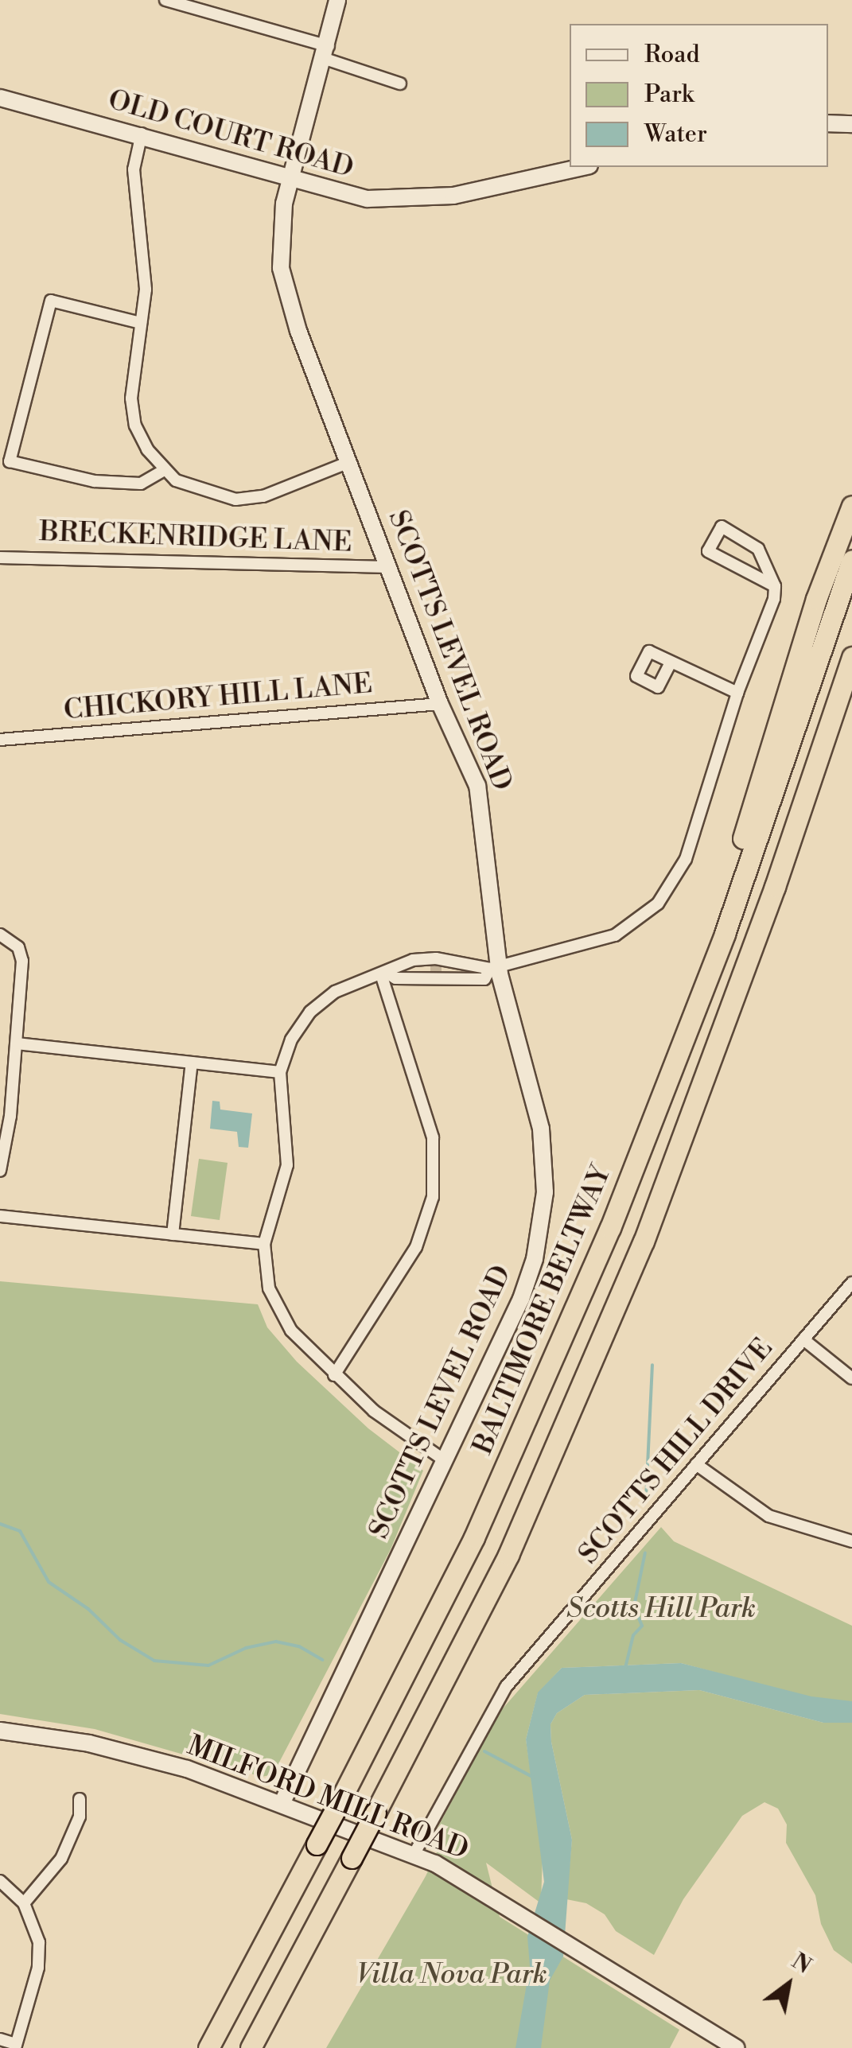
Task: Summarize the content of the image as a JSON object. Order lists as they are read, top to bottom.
{
  "streets": {
    "highway": ["BALTIMORE BELTWAY"],
    "main road": ["OLD COURT ROAD", "SCOTTS LEVEL ROAD", "MILFORD MILL ROAD"],
    "street": ["BRECKENRIDGE LANE", "CHICKORY HILL LANE", "SCOTTS HILL DRIVE"]
  },
  "crossings": [
    ["OLD COURT ROAD", "SCOTTS LEVEL ROAD"],
    ["BRECKENRIDGE LANE", "SCOTTS LEVEL ROAD"],
    ["SCOTTS LEVEL ROAD", "CHICKORY HILL LANE"],
    ["SCOTTS LEVEL ROAD", "MILFORD MILL ROAD"],
    ["SCOTTS HILL DRIVE", "MILFORD MILL ROAD"]
  ],
  "parks": ["Scotts Hill Park", "Villa Nova Park"],
  "legend": ["Road", "Park", "Water"],
  "north": "top right"
}
